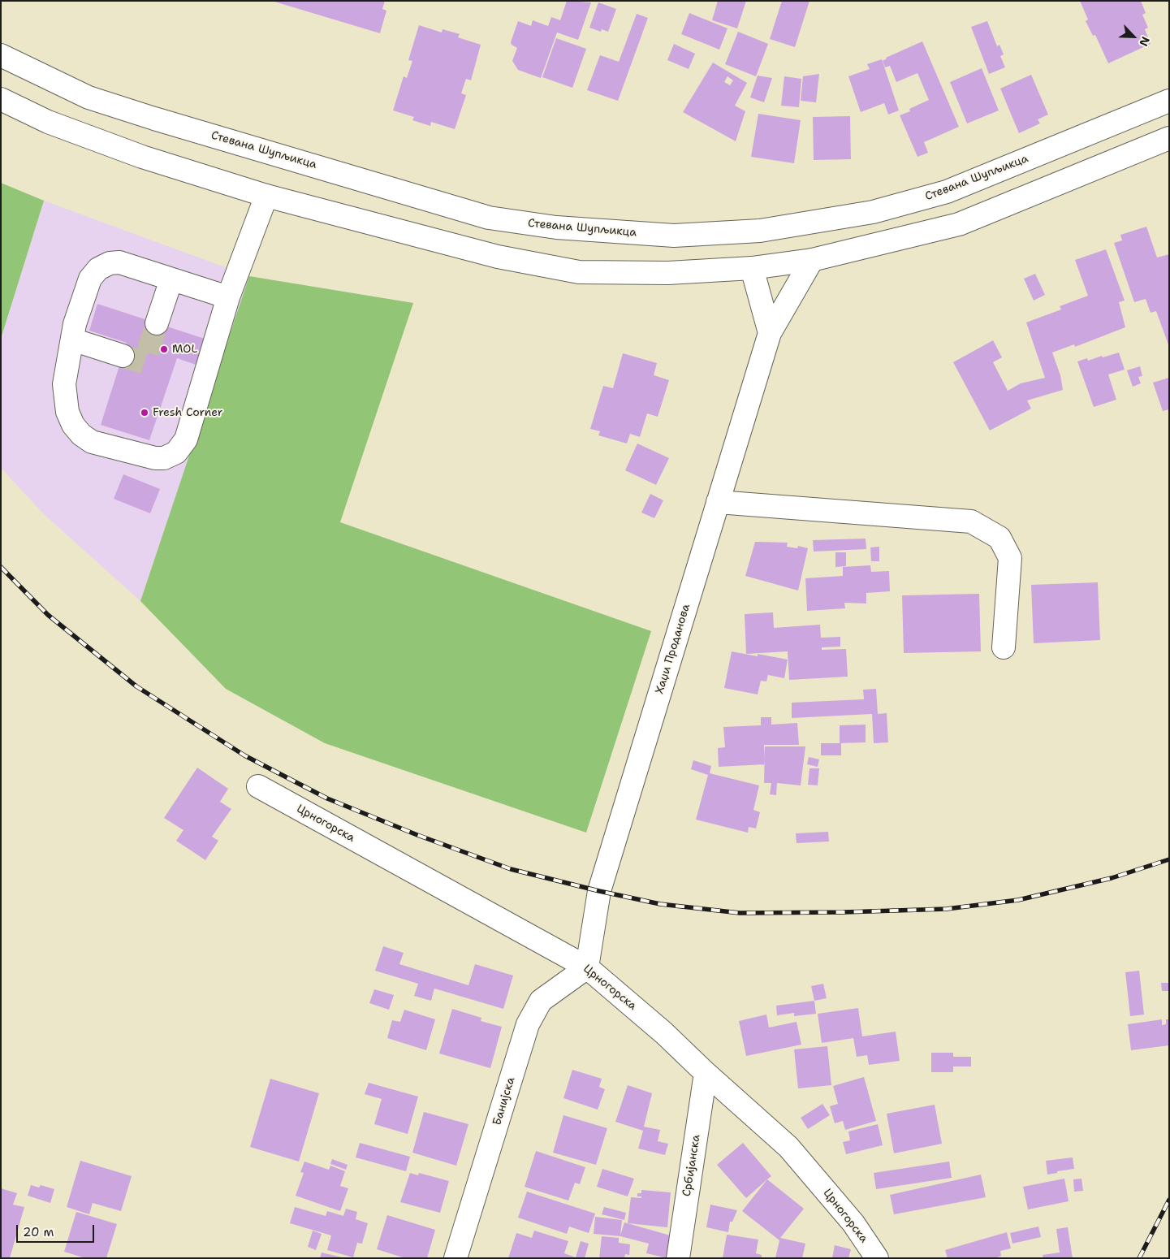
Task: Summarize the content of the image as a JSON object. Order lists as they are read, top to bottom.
{
  "streets": {
    "main road": [
      "Стевана Шупљикца",
      "Хаџи Проданова",
      "Црногорска",
      "Банијска",
      "Србијанска"
    ]
  },
  "crossings": [
    ["Хаџи Проданова", "Црногорска"],
    ["Хаџи Проданова", "Банијска"],
    ["Црногорска", "Банијска"],
    ["Црногорска", "Србијанска"]
  ],
  "places": ["MOL", "Fresh Corner"],
  "scale_bar": "20 m",
  "north": "bottom right"
}
